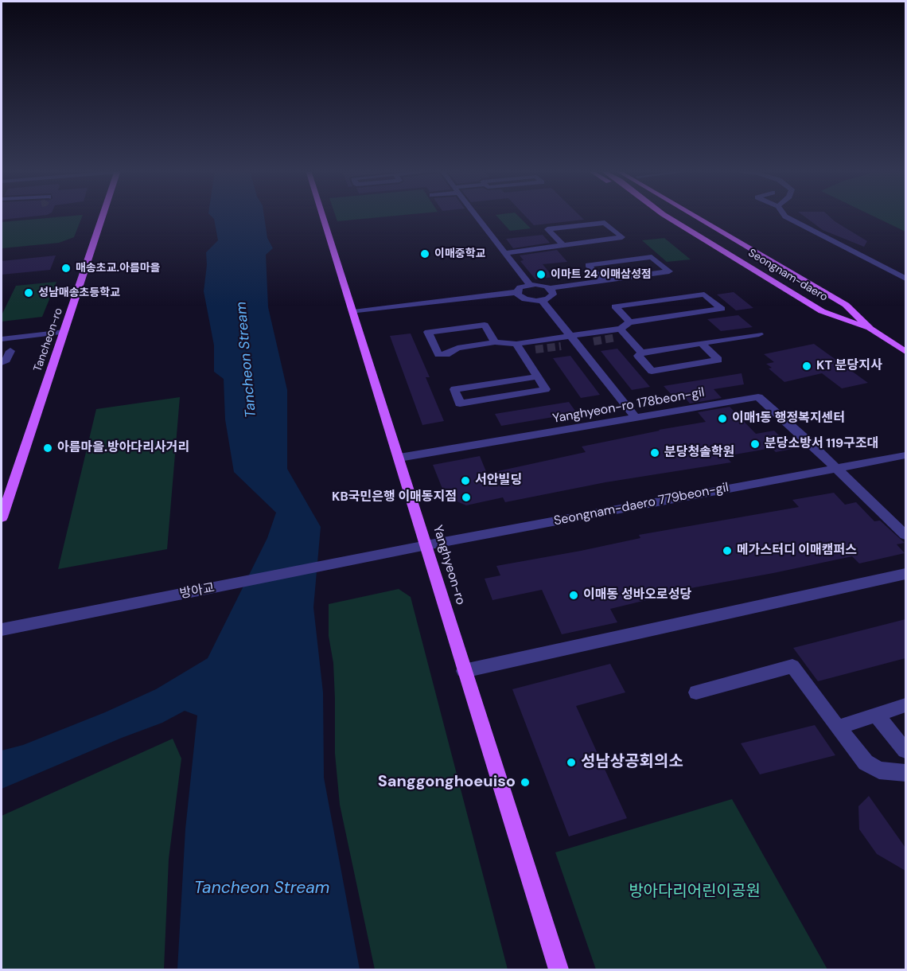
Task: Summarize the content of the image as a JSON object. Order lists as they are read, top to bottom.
{
  "streets": {
    "main road": ["Seongnam-daero", "Tancheon-ro", "Yanghyeon-ro"],
    "street": ["Yanghyeon-ro 178beon-gil", "Seongnam-daero 779beon-gil", "방아교"]
  },
  "crossings": [
    ["Yanghyeon-ro 178beon-gil", "Seongnam-daero 779beon-gil"],
    ["Yanghyeon-ro 178beon-gil", "Yanghyeon-ro"],
    ["Seongnam-daero 779beon-gil", "Yanghyeon-ro"],
    ["Seongnam-daero 779beon-gil", "방아교"]
  ],
  "water": ["Tancheon Stream"],
  "parks": ["방아다리어린이공원"],
  "places": [
    "이매중학교",
    "매송초교.아름마을",
    "이마트 24 이매삼성점",
    "성남매송초등학교",
    "KT 분당지사",
    "이매1동 행정복지센터",
    "분당소방서 119구조대",
    "아름마을.방아다리사거리",
    "분당청솔학원",
    "서안빌딩",
    "KB국민은행 이매동지점",
    "메가스터디 이매캠퍼스",
    "이매동 성바오로성당",
    "성남상공회의소",
    "Sanggonghoeuiso"
  ]
}
